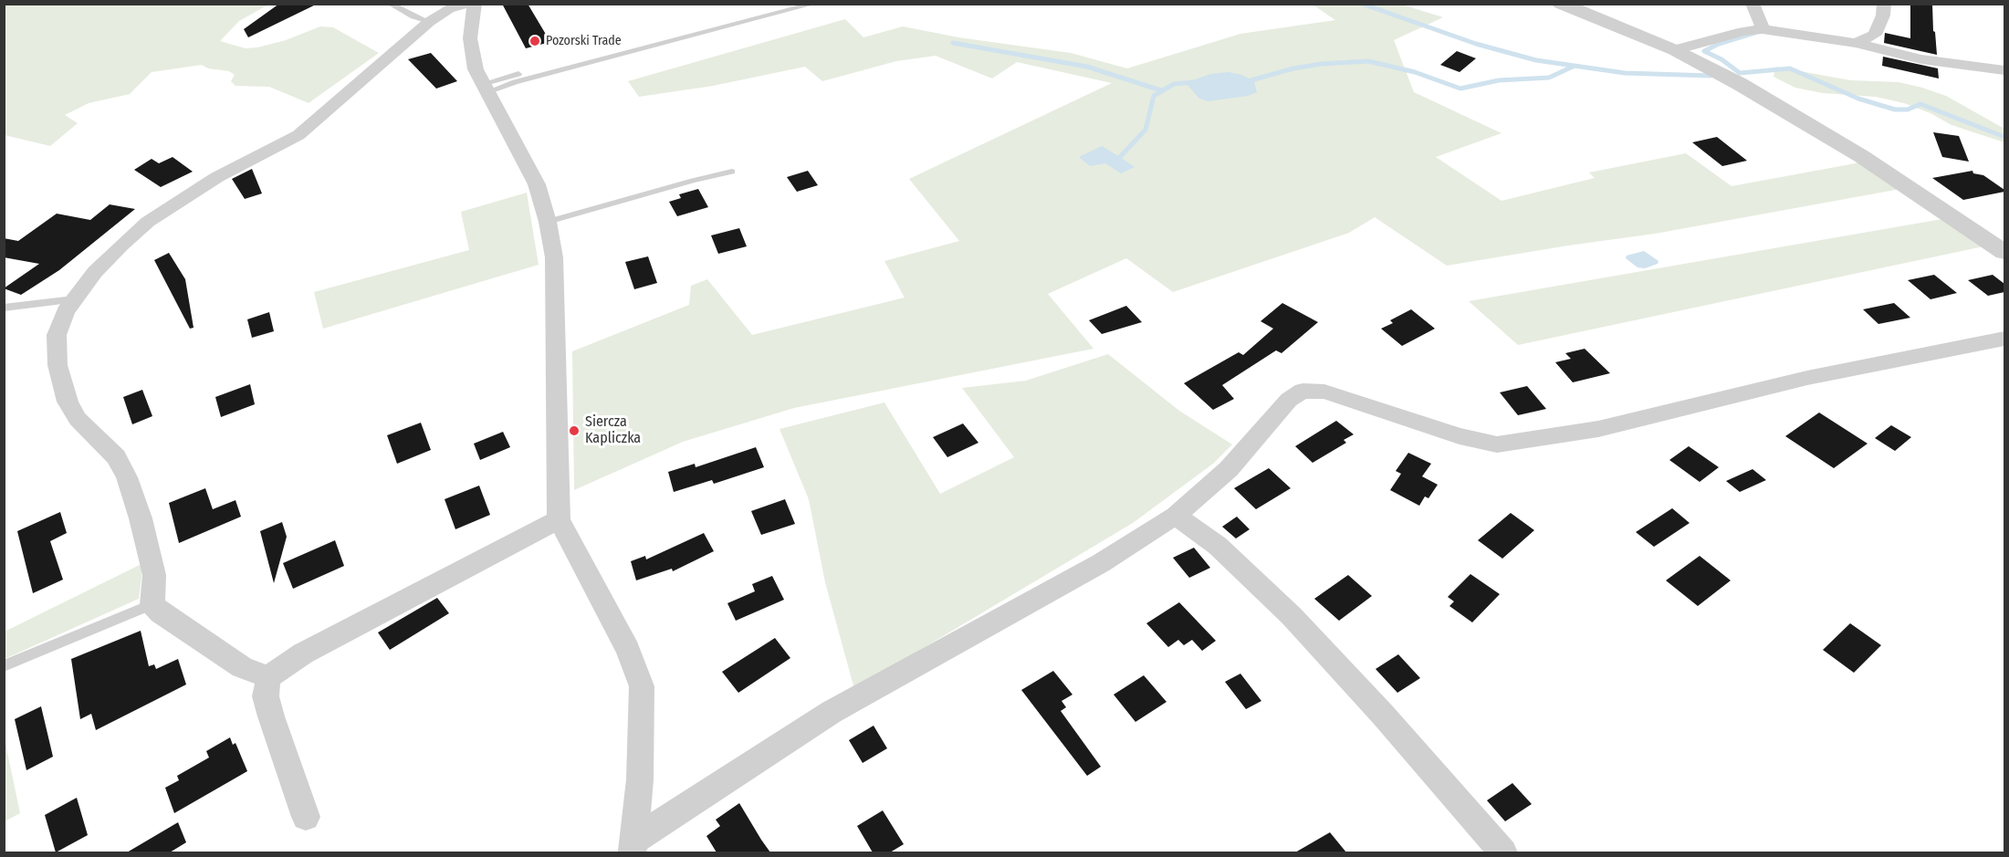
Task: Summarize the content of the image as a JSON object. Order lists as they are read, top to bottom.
{
  "places": ["Pozorski Trade", "Siercza Kapliczka"]
}
